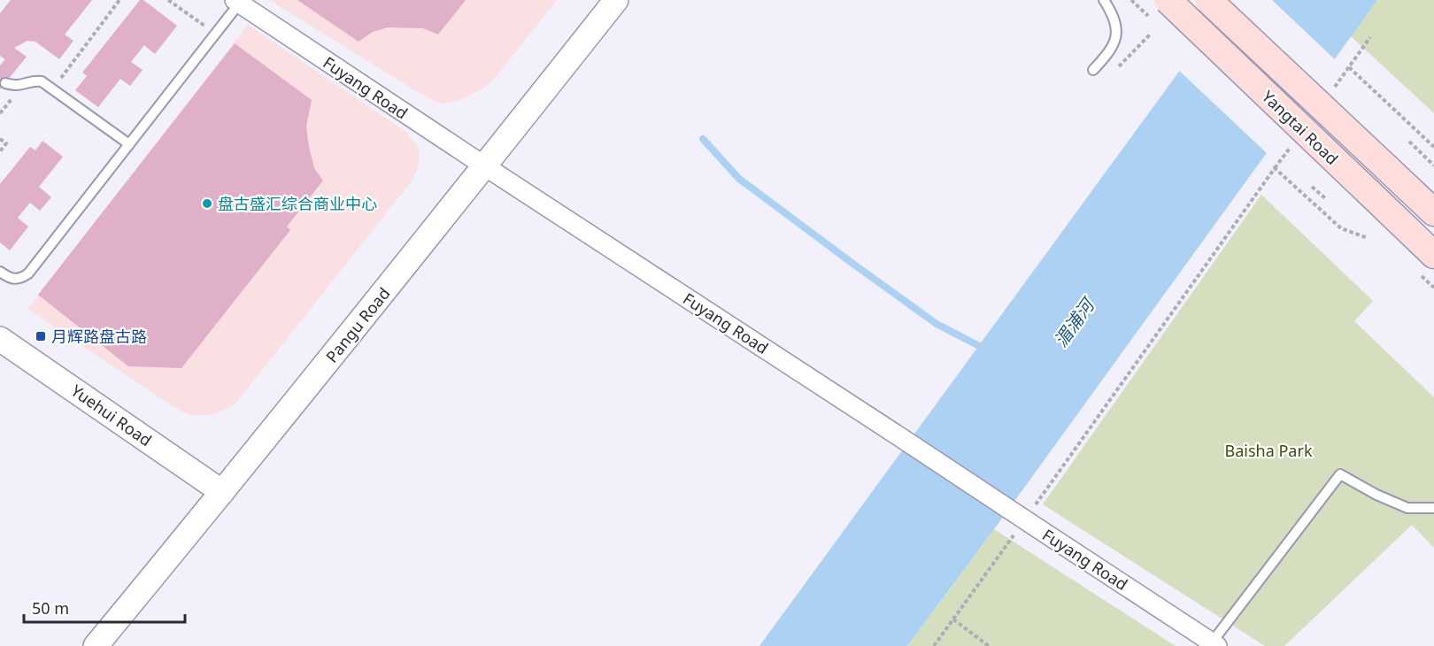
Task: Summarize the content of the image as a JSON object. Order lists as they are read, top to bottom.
{
  "streets": {
    "main road": ["Yangtai Road"],
    "street": ["Fuyang Road", "Pangu Road", "Yuehui Road"]
  },
  "crossings": [
    ["Fuyang Road", "Pangu Road"],
    ["Pangu Road", "Yuehui Road"]
  ],
  "water": ["湄浦河"],
  "parks": ["Baisha Park"],
  "places": {
    "other": ["盘古盛汇综合商业中心"],
    "transit": ["月辉路盘古路"]
  },
  "scale_bar": "50 m"
}
